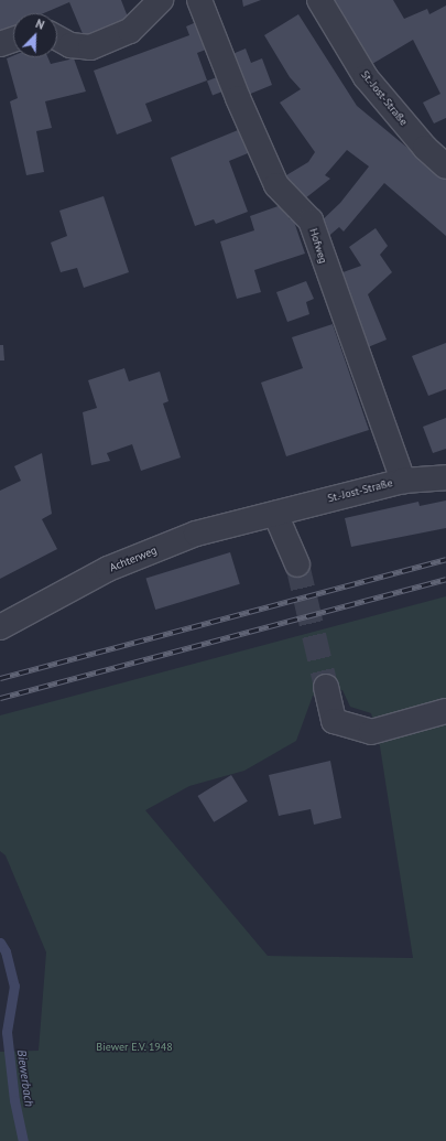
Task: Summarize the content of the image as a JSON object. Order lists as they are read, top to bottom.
{
  "streets": {
    "street": ["St.-Jost-Straße", "Hofweg", "Achterweg"]
  },
  "crossings": [
    ["St.-Jost-Straße", "Hofweg"],
    ["St.-Jost-Straße", "Achterweg"]
  ],
  "water": ["Biewerbach"],
  "parks": ["Biewer E.V. 1948"],
  "north": "top right"
}
